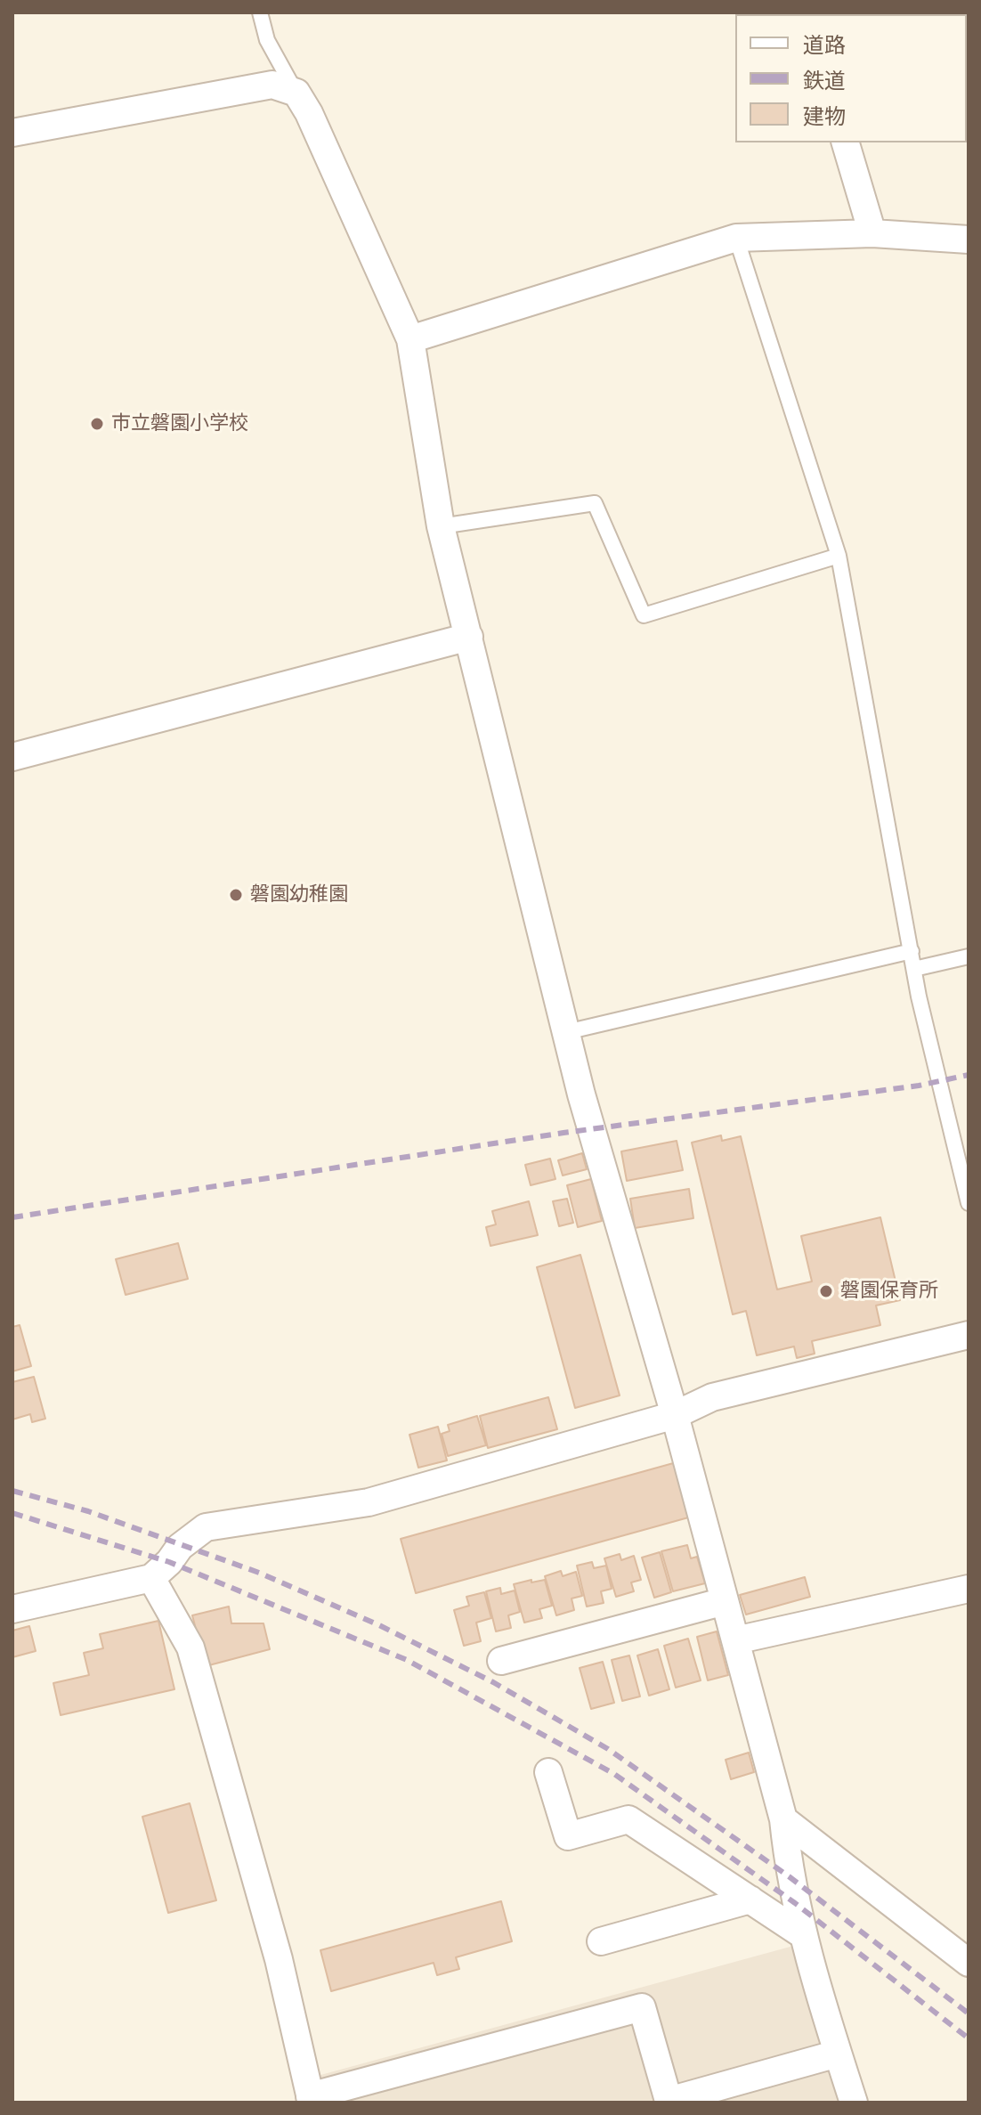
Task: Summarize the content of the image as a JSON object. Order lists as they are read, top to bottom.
{
  "places": ["市立磐園小学校", "磐園幼稚園", "磐園保育所"],
  "legend": ["道路", "鉄道", "建物"]
}
